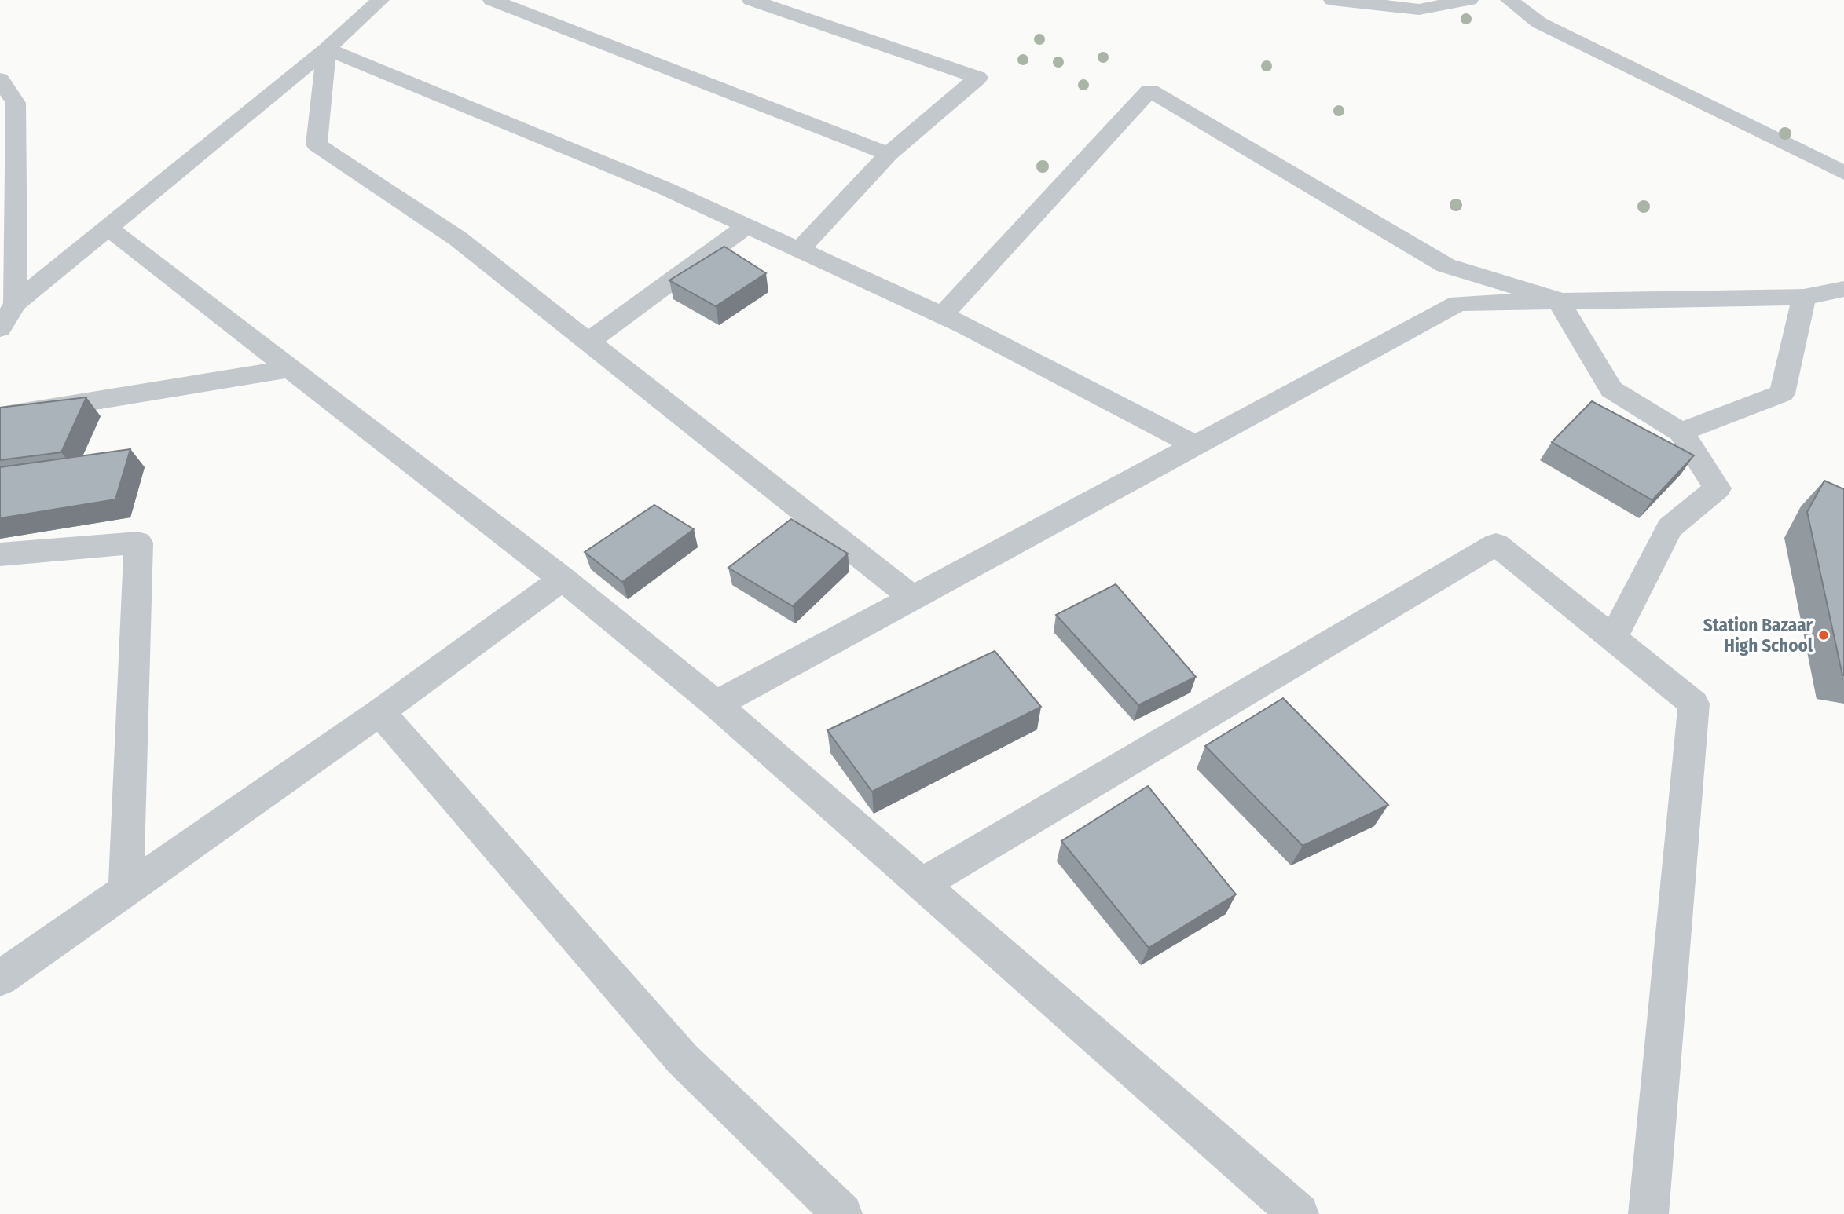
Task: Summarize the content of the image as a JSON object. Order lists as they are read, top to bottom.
{
  "places": ["Station Bazaar High School"]
}
